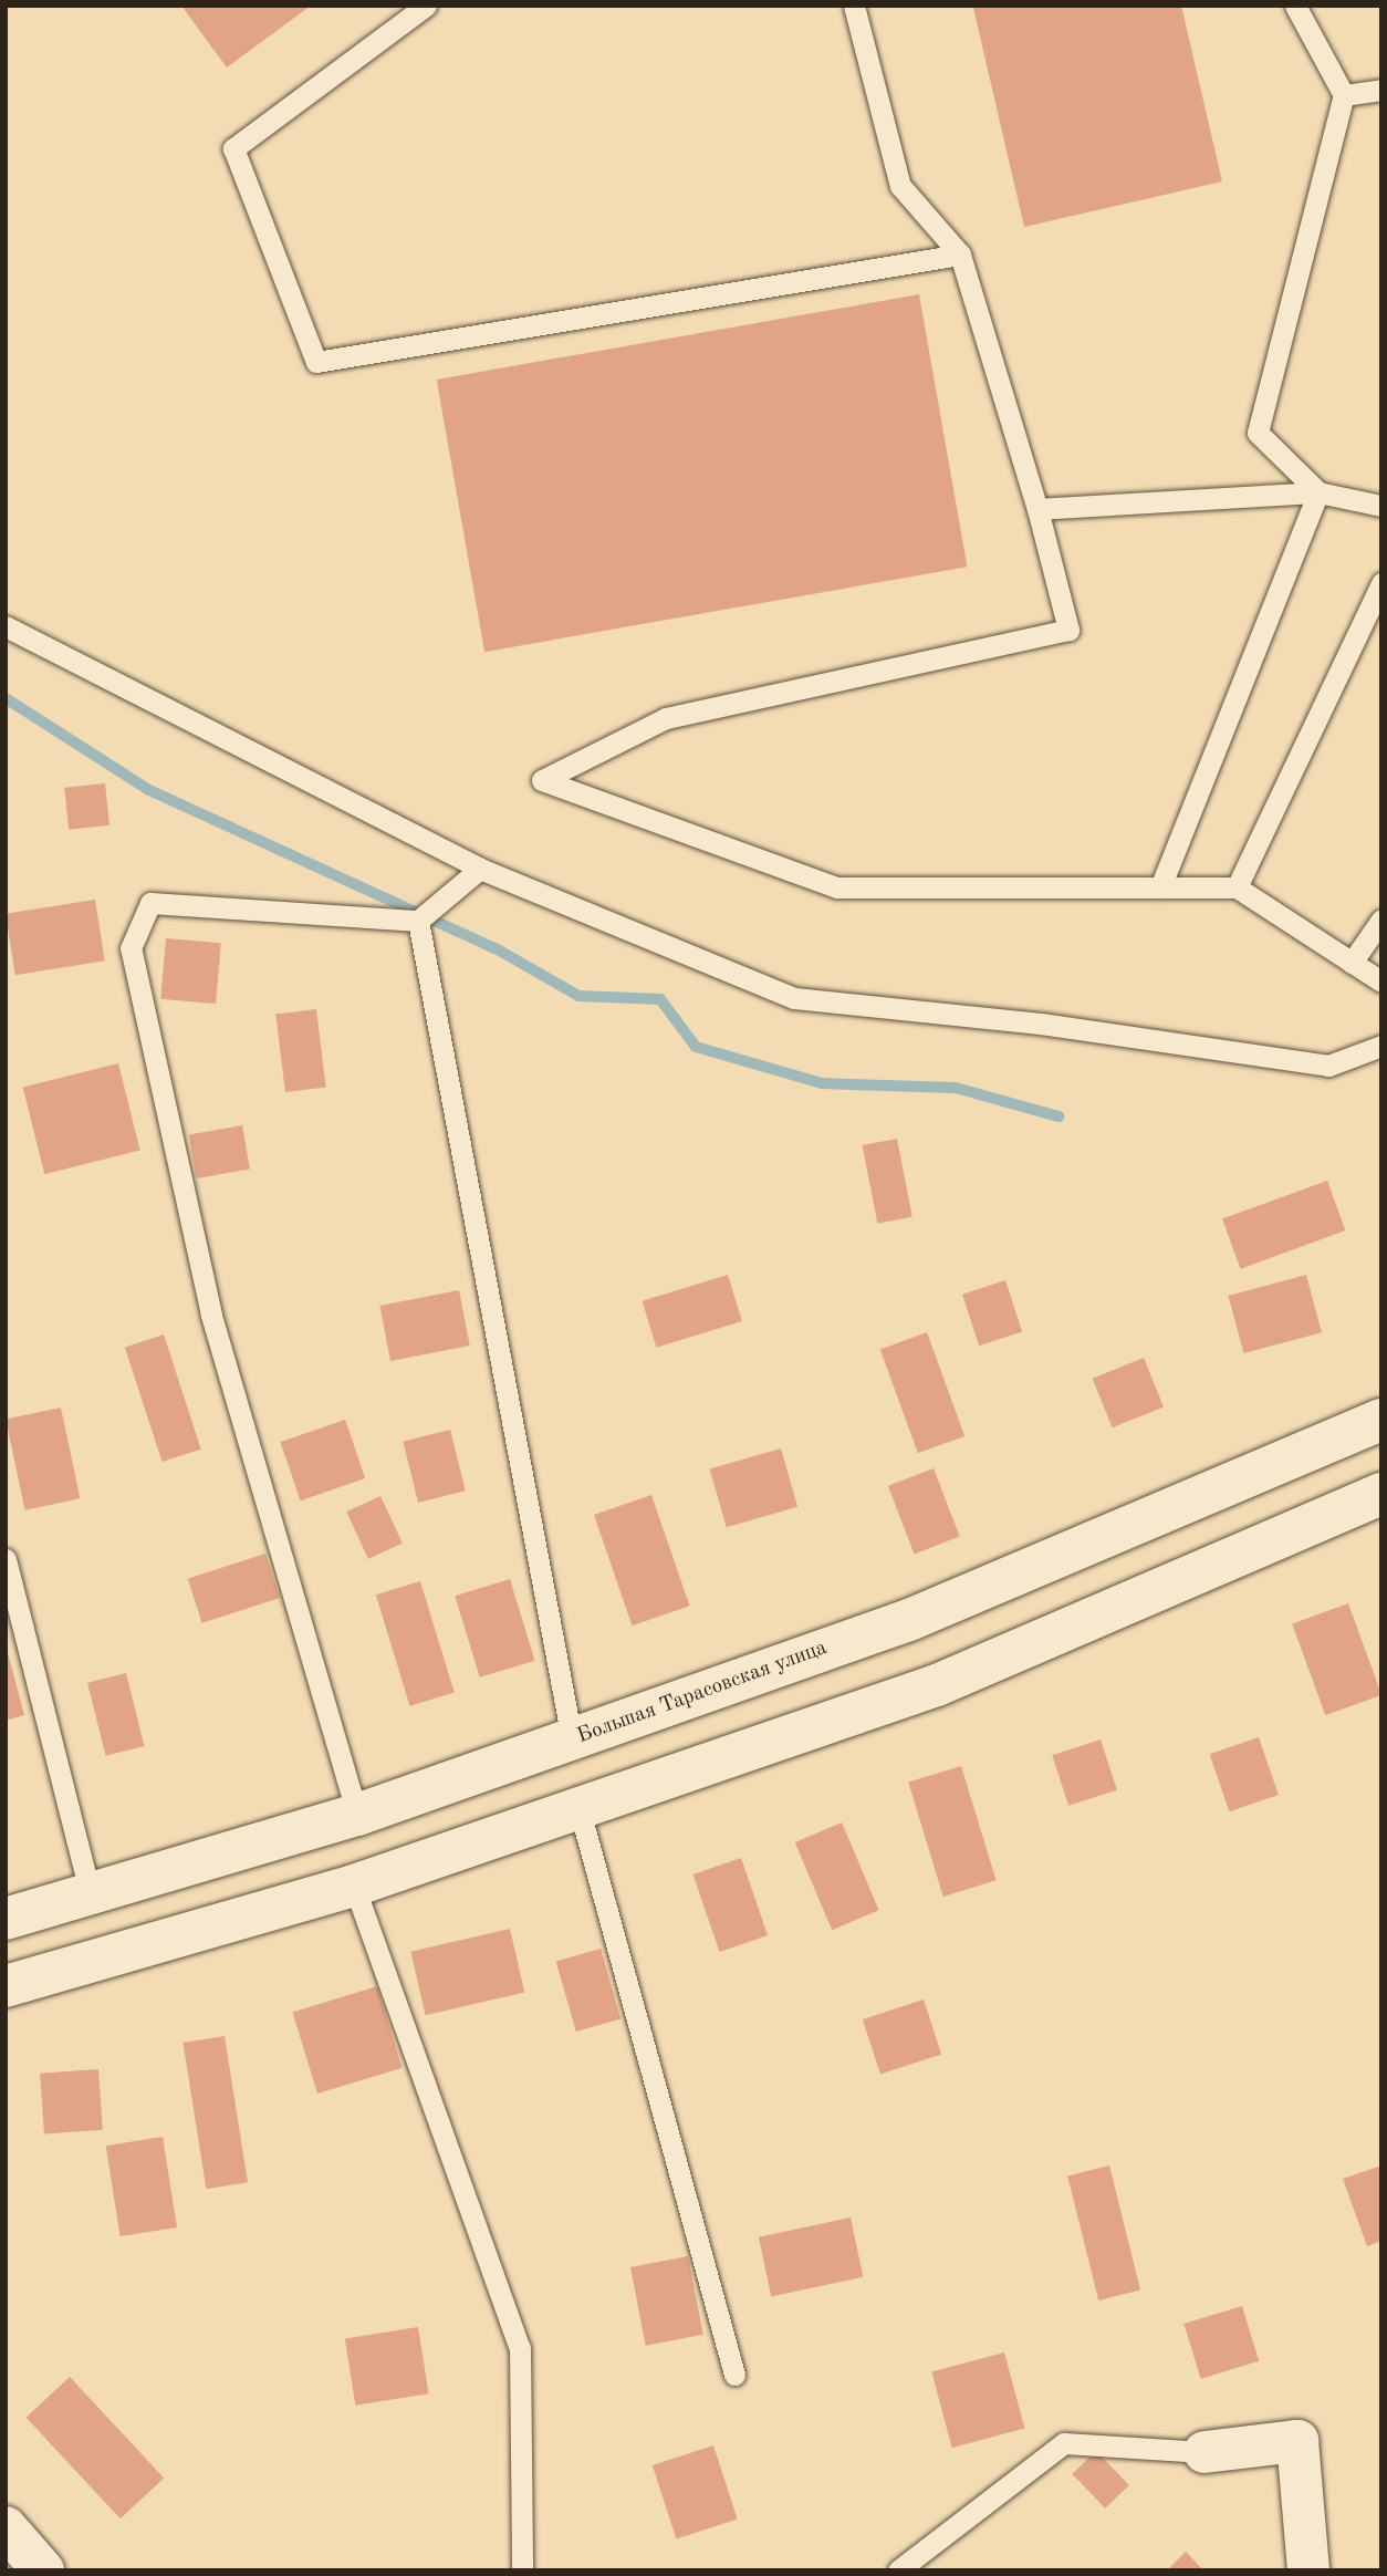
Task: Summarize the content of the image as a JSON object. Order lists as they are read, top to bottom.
{
  "streets": {
    "street": ["Большая Тарасовская улица"]
  }
}
